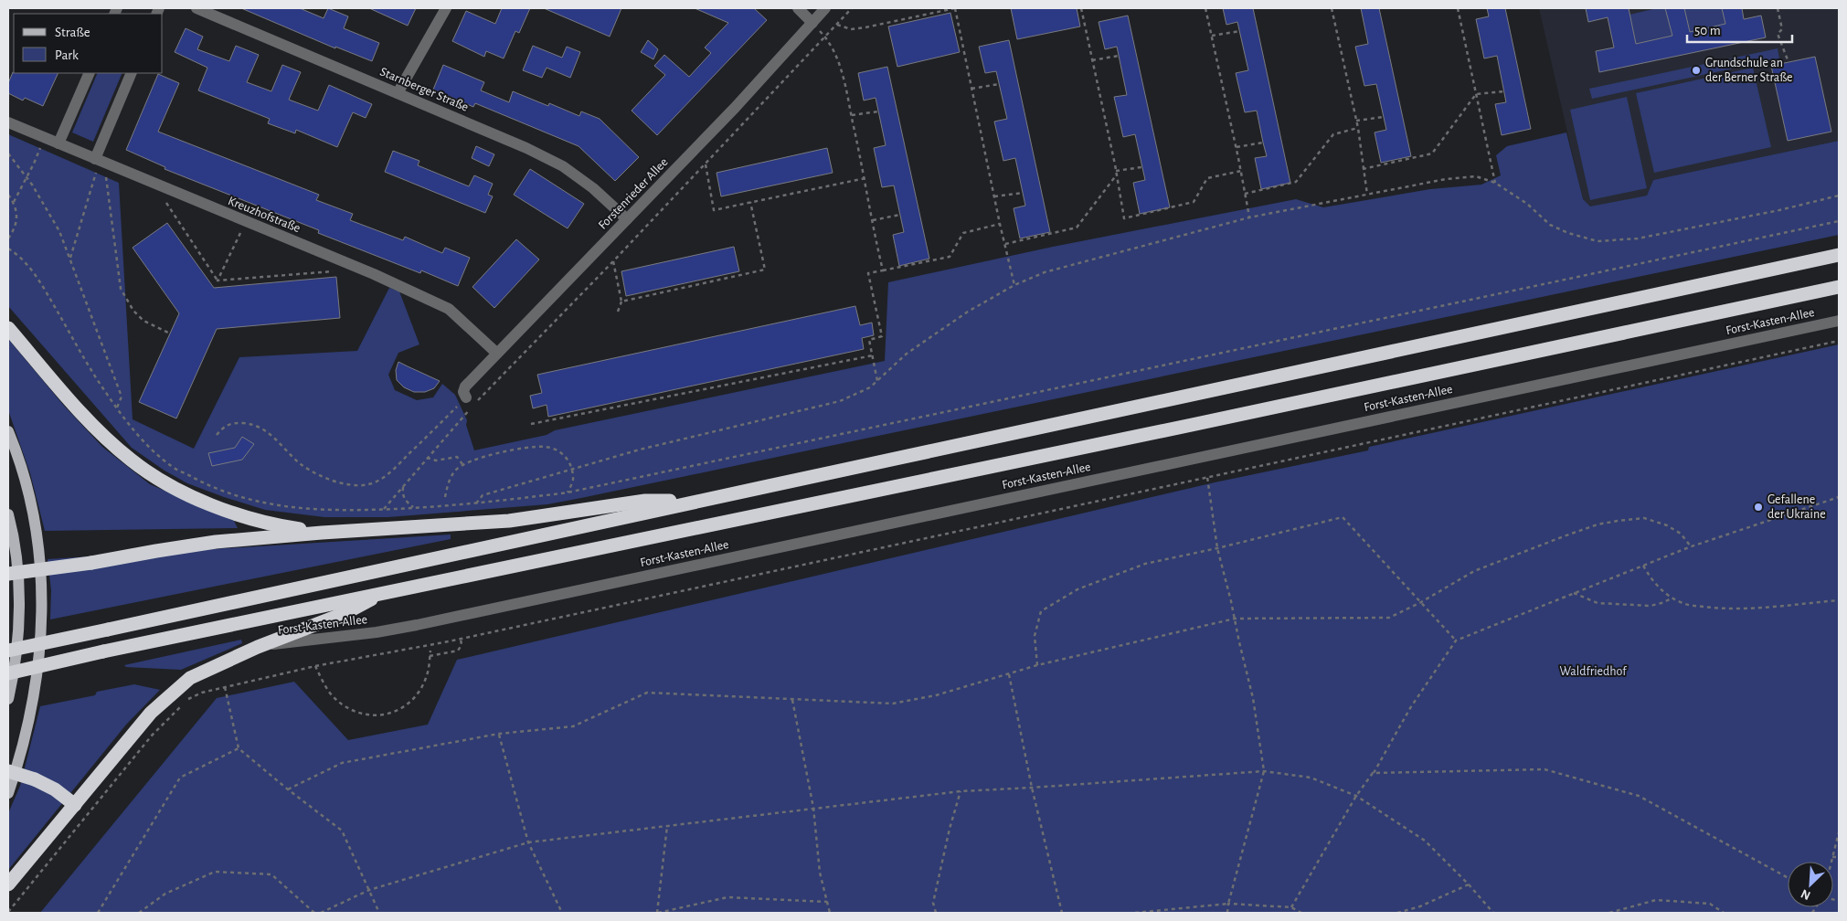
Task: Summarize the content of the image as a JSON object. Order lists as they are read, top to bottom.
{
  "streets": {
    "street": [
      "Starnberger Straße",
      "Forstenrieder Allee",
      "Kreuzhofstraße",
      "Forst-Kasten-Allee"
    ]
  },
  "crossings": [
    ["Starnberger Straße", "Forstenrieder Allee"],
    ["Forstenrieder Allee", "Kreuzhofstraße"]
  ],
  "parks": ["Waldfriedhof"],
  "places": ["Grundschule an der Berner Straße", "Gefallene der Ukraine"],
  "legend": ["Straße", "Park"],
  "scale_bar": "50 m",
  "north": "bottom left"
}
